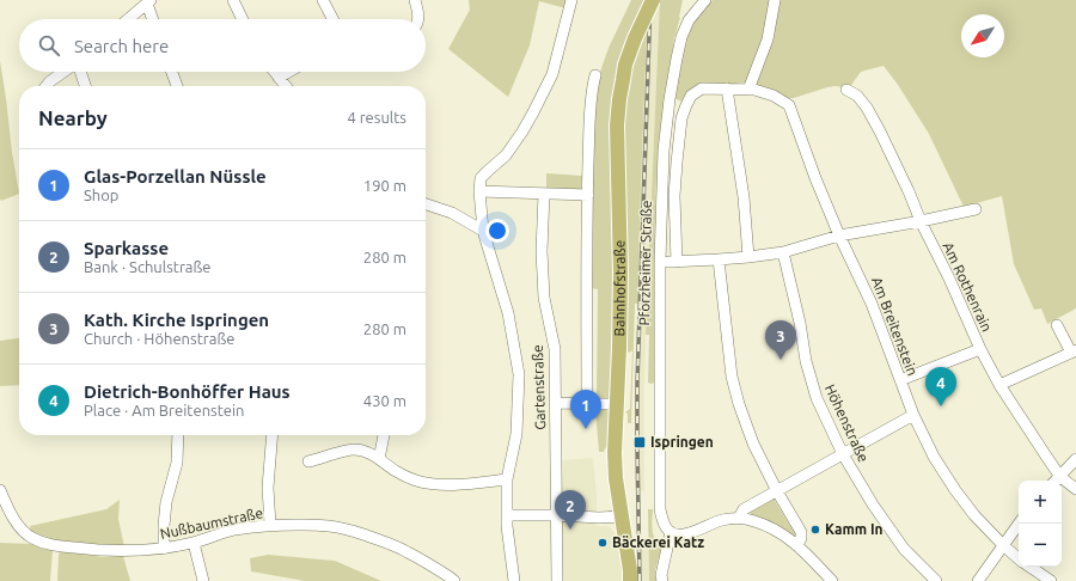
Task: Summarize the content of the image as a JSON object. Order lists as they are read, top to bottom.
{
  "streets": {
    "main road": ["Bahnhofstraße"],
    "street": [
      "Pforzheimer Straße",
      "Am Rothenrain",
      "Am Breitenstein",
      "Gartenstraße",
      "Höhenstraße",
      "Nußbaumstraße"
    ]
  },
  "places": {
    "transit": ["Ispringen"],
    "other": ["Kamm In", "Bäckerei Katz"]
  },
  "north": "bottom left",
  "page": {
    "search": "Search here",
    "heading": ["Nearby", "4 results"],
    "list": [
      {
        "mark": "1",
        "name": "Glas-Porzellan Nüssle",
        "note": "Shop",
        "value": "190 m"
      },
      {
        "mark": "2",
        "name": "Sparkasse",
        "note": "Bank · Schulstraße",
        "value": "280 m"
      },
      {
        "mark": "3",
        "name": "Kath. Kirche Ispringen",
        "note": "Church · Höhenstraße",
        "value": "280 m"
      },
      {
        "mark": "4",
        "name": "Dietrich-Bonhöffer Haus",
        "note": "Place · Am Breitenstein",
        "value": "430 m"
      }
    ],
    "pins": [
      "3",
      "4",
      "1",
      "2"
    ],
    "map_buttons": ["+", "−"]
  }
}
